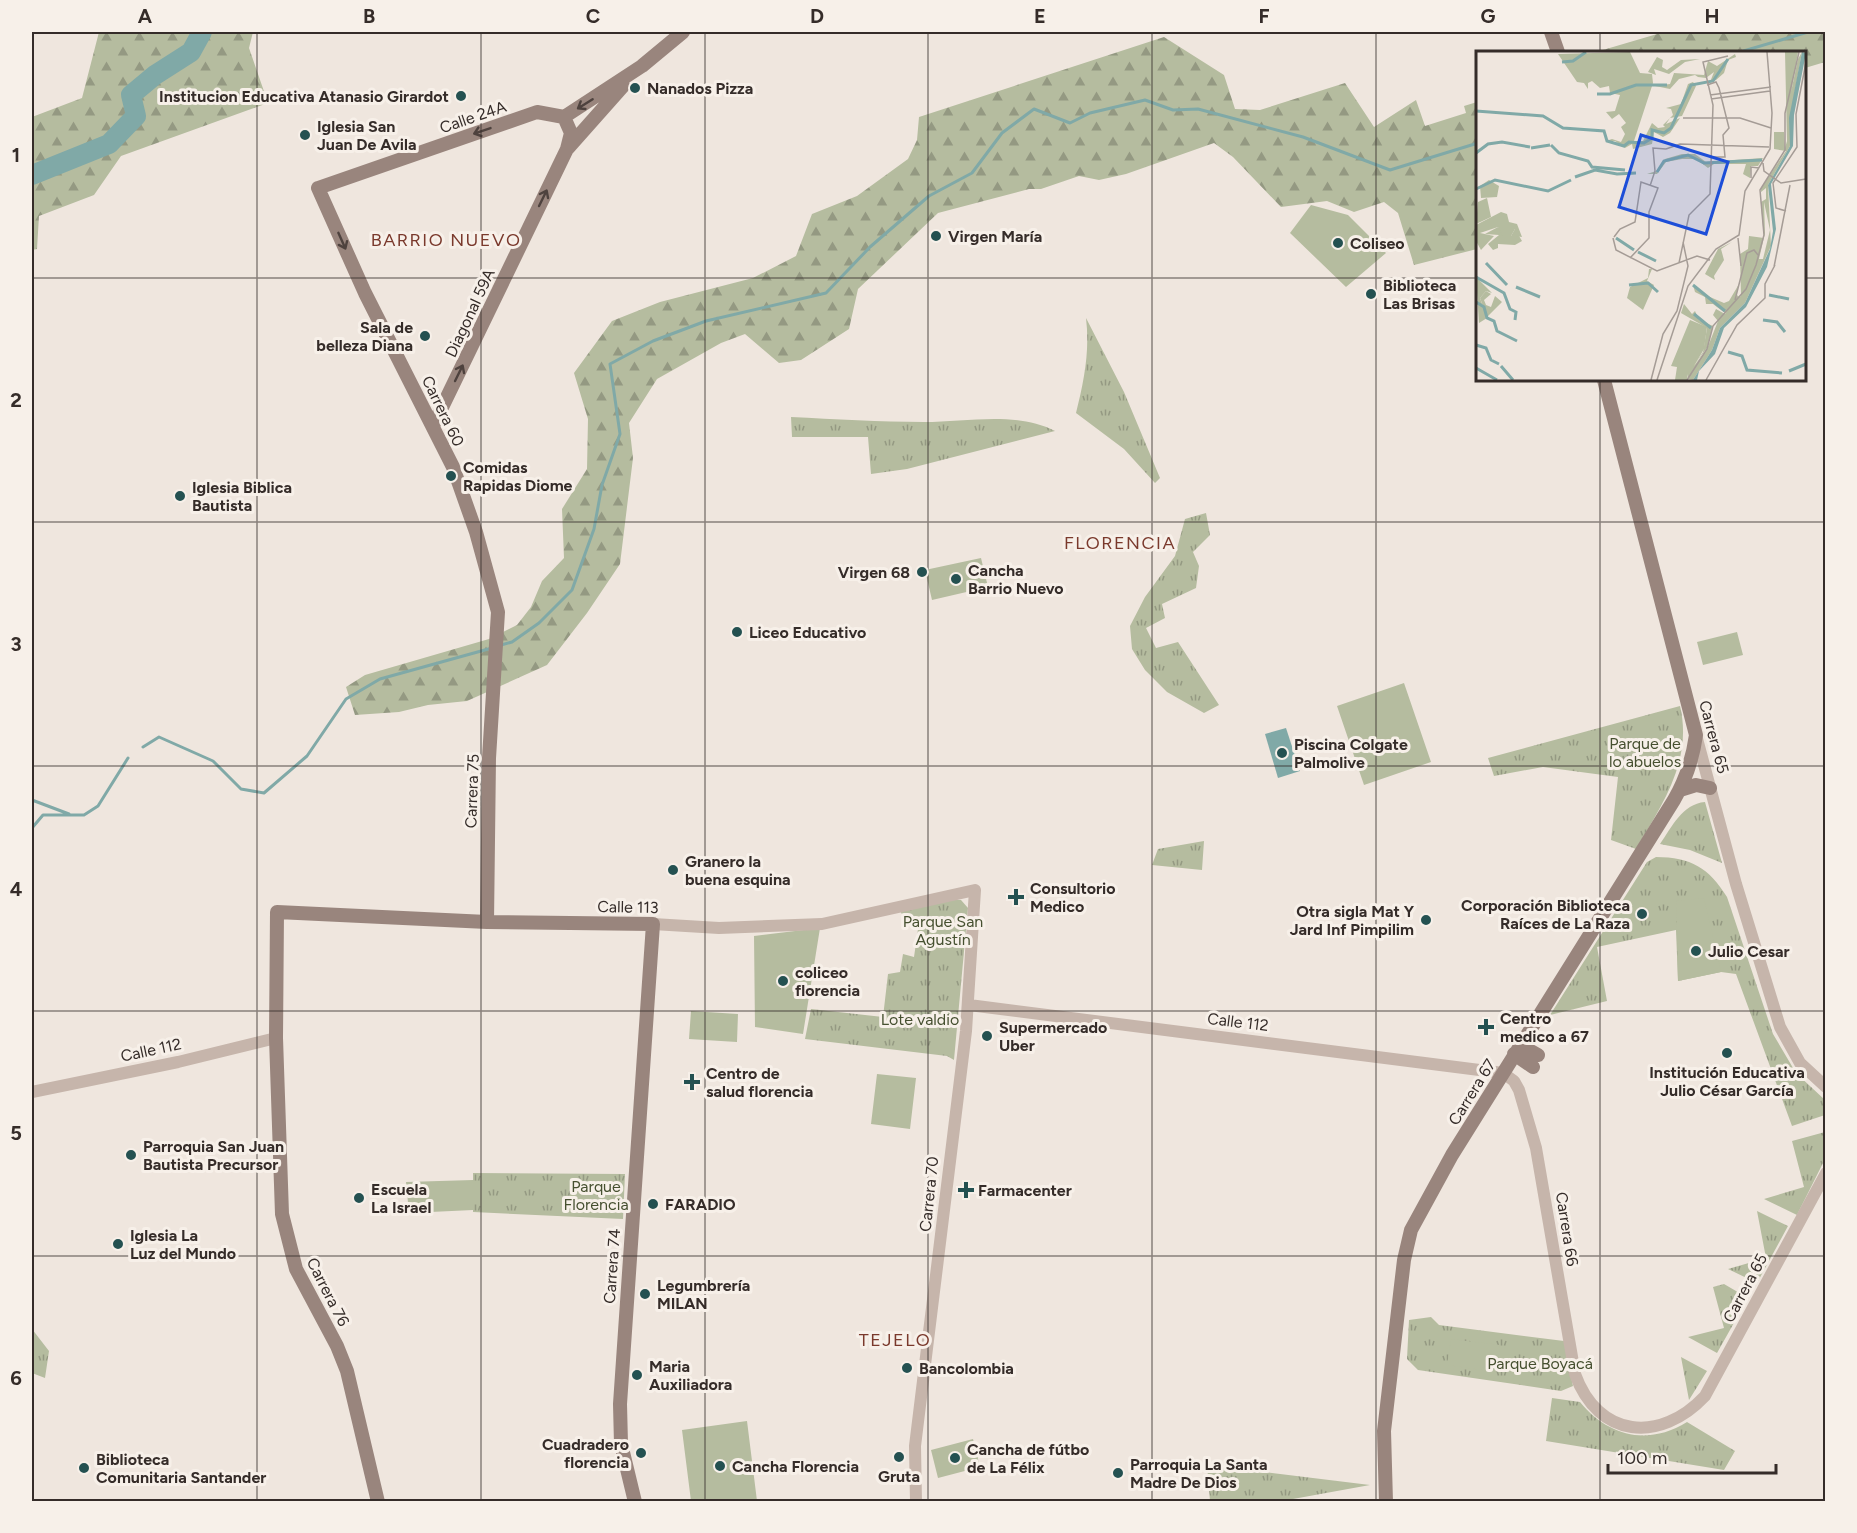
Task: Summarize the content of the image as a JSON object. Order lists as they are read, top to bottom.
{
  "streets": {
    "main road": [
      "Calle 24A",
      "Diagonal 59A",
      "Carrera 60",
      "Carrera 65",
      "Carrera 75",
      "Calle 113",
      "Carrera 67",
      "Carrera 74",
      "Carrera 76"
    ],
    "street": ["Calle 112", "Carrera 70", "Carrera 66"]
  },
  "crossings": [
    ["Calle 24A", "Diagonal 59A"],
    ["Calle 24A", "Carrera 60"],
    ["Diagonal 59A", "Carrera 60"],
    ["Carrera 60", "Carrera 75"],
    ["Carrera 65", "Carrera 67"],
    ["Carrera 65", "Carrera 66"],
    ["Carrera 75", "Calle 113"],
    ["Calle 113", "Carrera 70"],
    ["Calle 113", "Carrera 74"],
    ["Calle 113", "Carrera 76"],
    ["Calle 112", "Carrera 67"],
    ["Calle 112", "Carrera 70"],
    ["Calle 112", "Carrera 66"],
    ["Calle 112", "Carrera 76"],
    ["Carrera 67", "Carrera 66"]
  ],
  "one_way": ["Calle 24A", "Diagonal 59A", "Carrera 60"],
  "districts": ["BARRIO NUEVO", "FLORENCIA", "TEJELO"],
  "parks": [
    "Parque de lo abuelos",
    "Parque San Agustín",
    "Lote valdio",
    "Parque Florencia",
    "Parque Boyacá"
  ],
  "places": {
    "other": [
      "Nanados Pizza",
      "Institucion Educativa Atanasio Girardot",
      "Iglesia San Juan De Avila",
      "Virgen María",
      "Coliseo",
      "Biblioteca Las Brisas",
      "Sala de belleza Diana",
      "Comidas Rapidas Diome",
      "Iglesia Biblica Bautista",
      "Virgen 68",
      "Cancha Barrio Nuevo",
      "Liceo Educativo",
      "Piscina Colgate Palmolive",
      "Granero la buena esquina",
      "Corporación Biblioteca Raíces de La Raza",
      "Otra sigla Mat Y Jard Inf Pimpilim",
      "Julio Cesar",
      "coliceo florencia",
      "Supermercado Uber",
      "Institución Educativa Julio César García",
      "Parroquia San Juan Bautista Precursor",
      "Escuela La Israel",
      "FARADIO",
      "Iglesia La Luz del Mundo",
      "Legumbrería MILAN",
      "Bancolombia",
      "Maria Auxiliadora",
      "Cuadradero florencia",
      "Gruta",
      "Cancha de fútbo de La Félix",
      "Cancha Florencia",
      "Biblioteca Comunitaria Santander",
      "Parroquia La Santa Madre De Dios"
    ],
    "health": [
      "Consultorio Medico",
      "Centro medico a 67",
      "Centro de salud florencia",
      "Farmacenter"
    ]
  },
  "scale_bar": "100 m",
  "grid": {
    "columns": [
      "A",
      "B",
      "C",
      "D",
      "E",
      "F",
      "G",
      "H"
    ],
    "rows": [
      "1",
      "2",
      "3",
      "4",
      "5",
      "6"
    ]
  }
}
